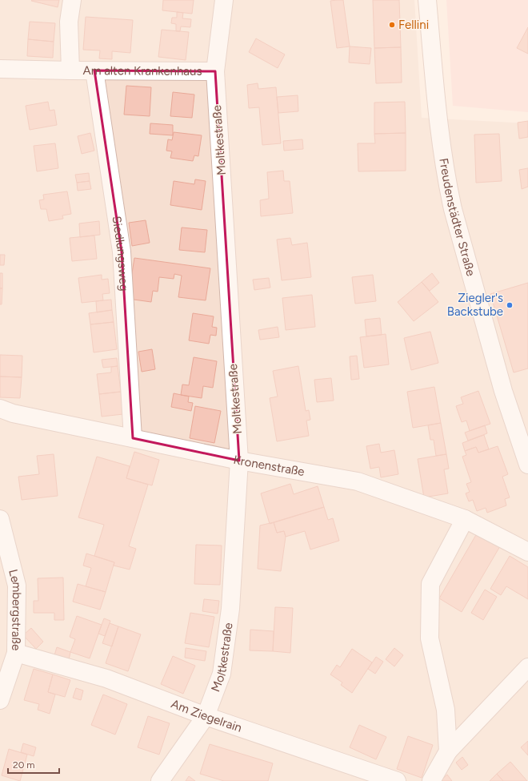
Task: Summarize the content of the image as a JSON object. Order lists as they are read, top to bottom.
{
  "streets": {
    "street": [
      "Am alten Krankenhaus",
      "Moltkestraße",
      "Freudenstädter Straße",
      "Siedlungsweg",
      "Kronenstraße",
      "Lembergstraße",
      "Am Ziegelrain"
    ]
  },
  "crossings": [
    ["Am alten Krankenhaus", "Moltkestraße"],
    ["Am alten Krankenhaus", "Siedlungsweg"],
    ["Moltkestraße", "Kronenstraße"],
    ["Moltkestraße", "Am Ziegelrain"],
    ["Siedlungsweg", "Kronenstraße"],
    ["Lembergstraße", "Am Ziegelrain"]
  ],
  "places": ["Fellini", "Ziegler's Backstube"],
  "scale_bar": "20 m"
}
